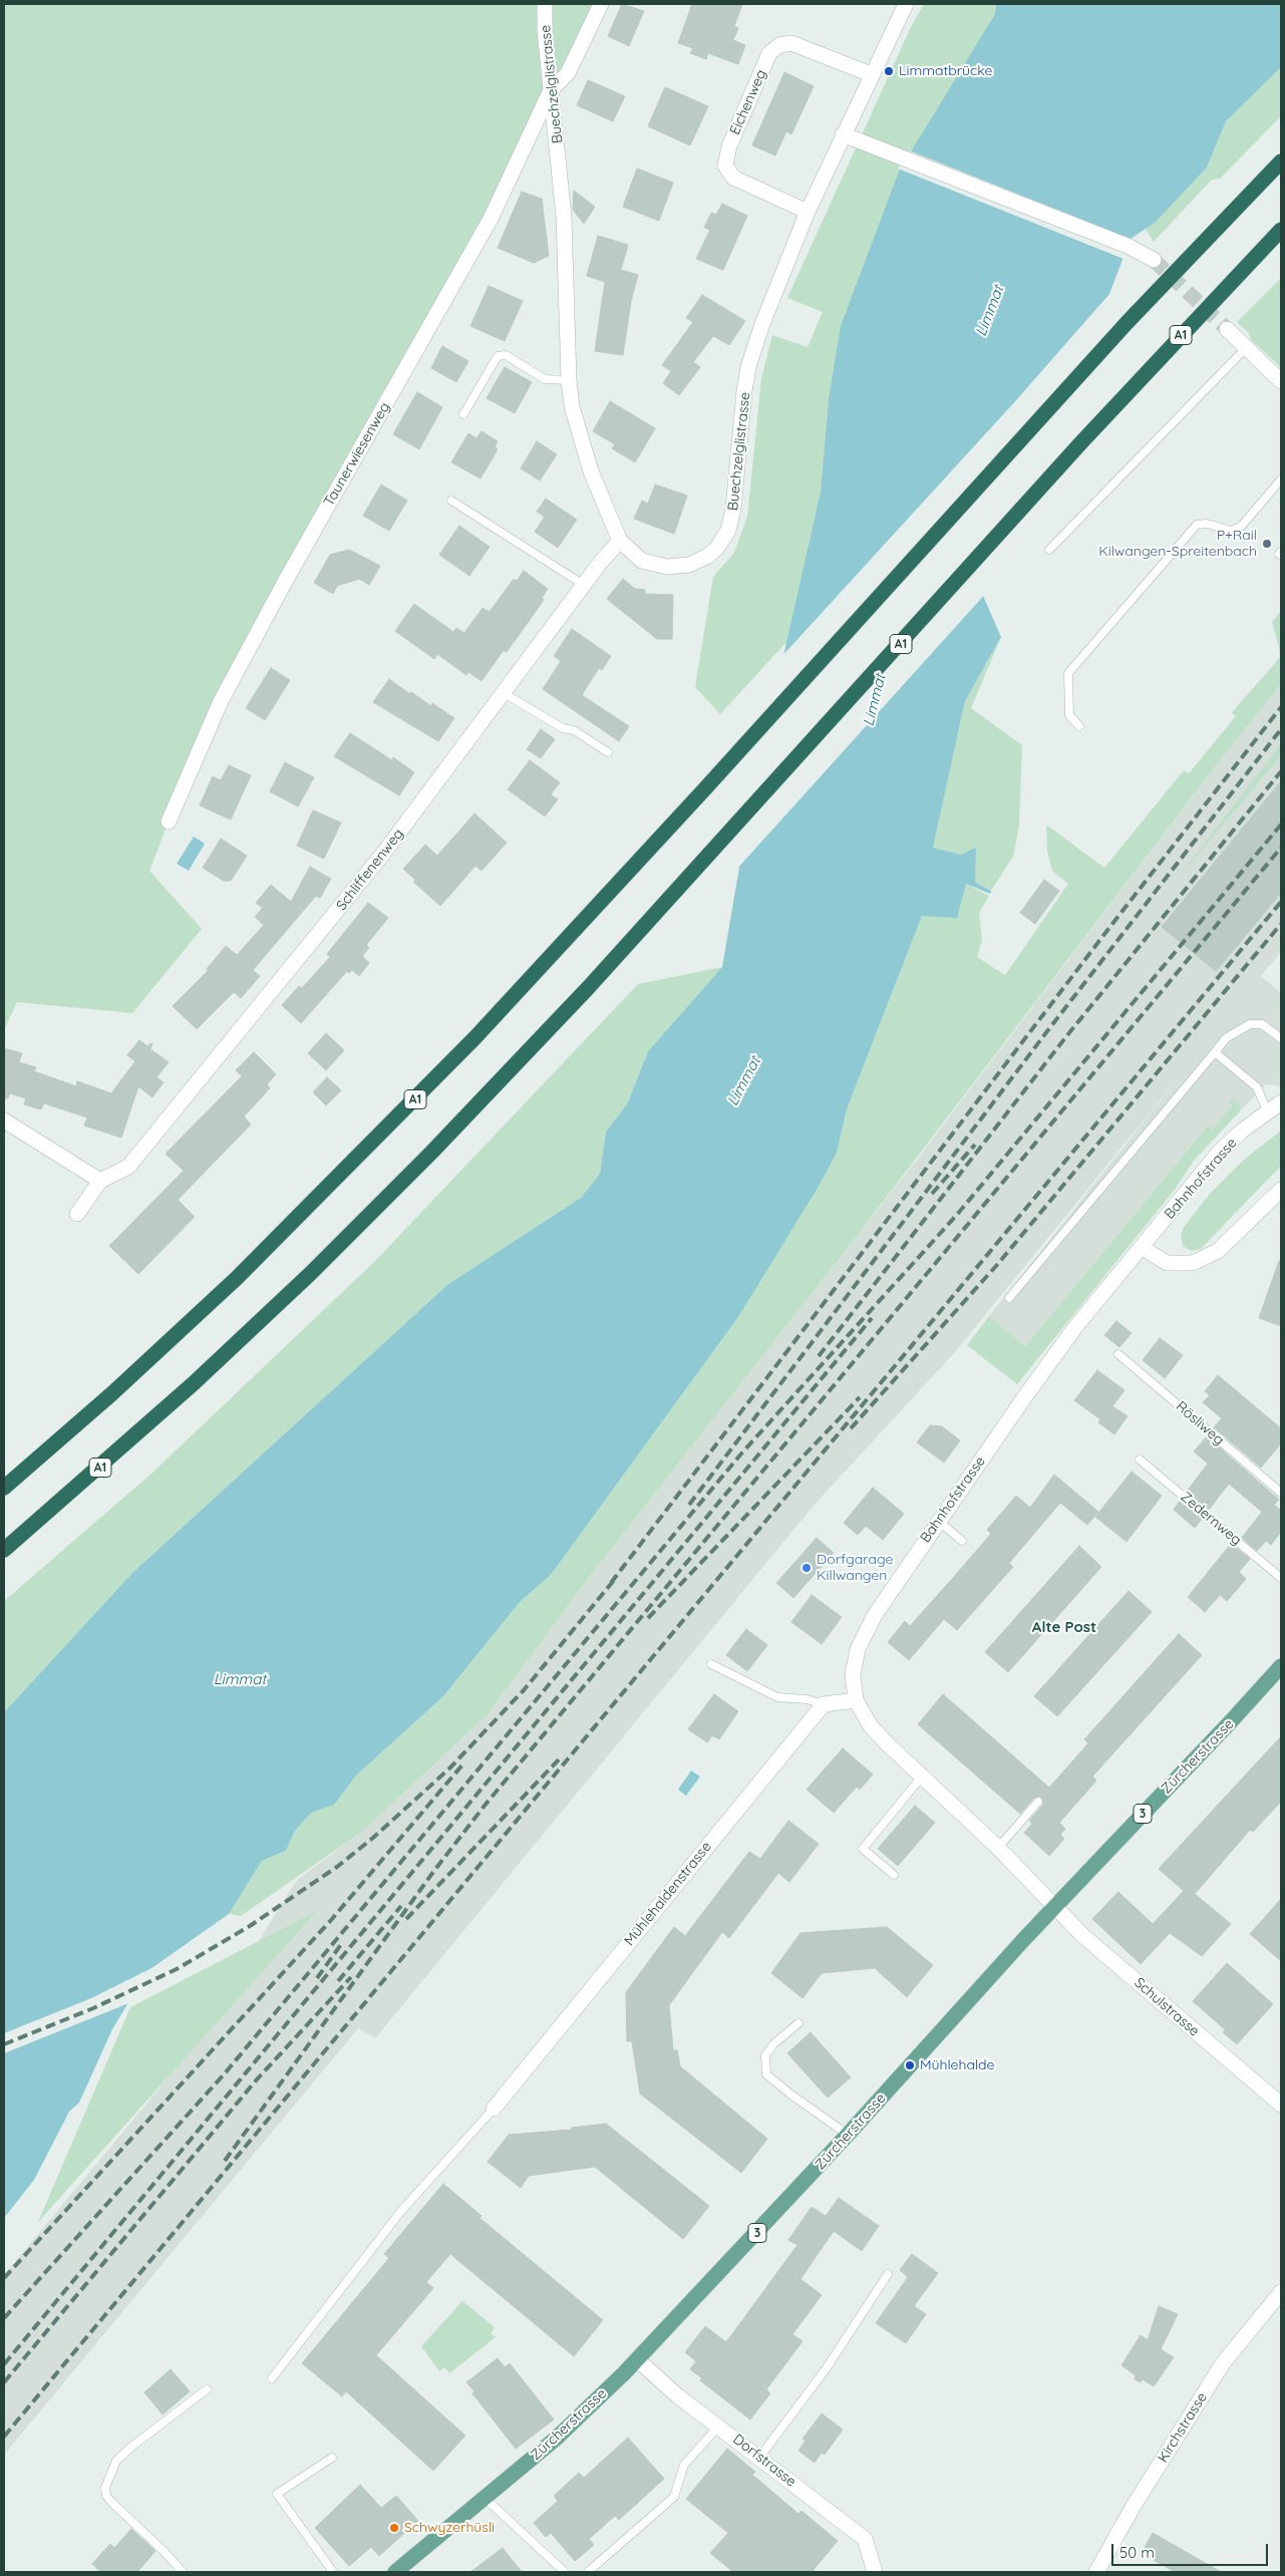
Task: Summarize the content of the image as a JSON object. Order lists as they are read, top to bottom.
{
  "streets": {
    "highway": ["A1"],
    "main road": ["Zürcherstrasse", "3"],
    "street": [
      "Buechzelglistrasse",
      "Eichenweg",
      "Taunerwiesenweg",
      "Schliffenenweg",
      "Bahnhofstrasse",
      "Mühlehaldenstrasse",
      "Schulstrasse",
      "Kirchstrasse",
      "Dorfstrasse"
    ],
    "lane": ["Rösliweg", "Zedernweg"]
  },
  "crossings": [
    ["Buechzelglistrasse", "Eichenweg"],
    ["Buechzelglistrasse", "Taunerwiesenweg"],
    ["Buechzelglistrasse", "Schliffenenweg"],
    ["Bahnhofstrasse", "Zürcherstrasse"],
    ["Bahnhofstrasse", "Schulstrasse"],
    ["Zürcherstrasse", "Schulstrasse"],
    ["Zürcherstrasse", "Dorfstrasse"]
  ],
  "districts": ["Alte Post"],
  "water": ["Limmat"],
  "places": [
    "Limmatbrücke",
    "P+Rail Kilwangen-Spreitenbach",
    "Dorfgarage Killwangen",
    "Mühlehalde",
    "Schwyzerhüsli"
  ],
  "scale_bar": "50 m"
}
